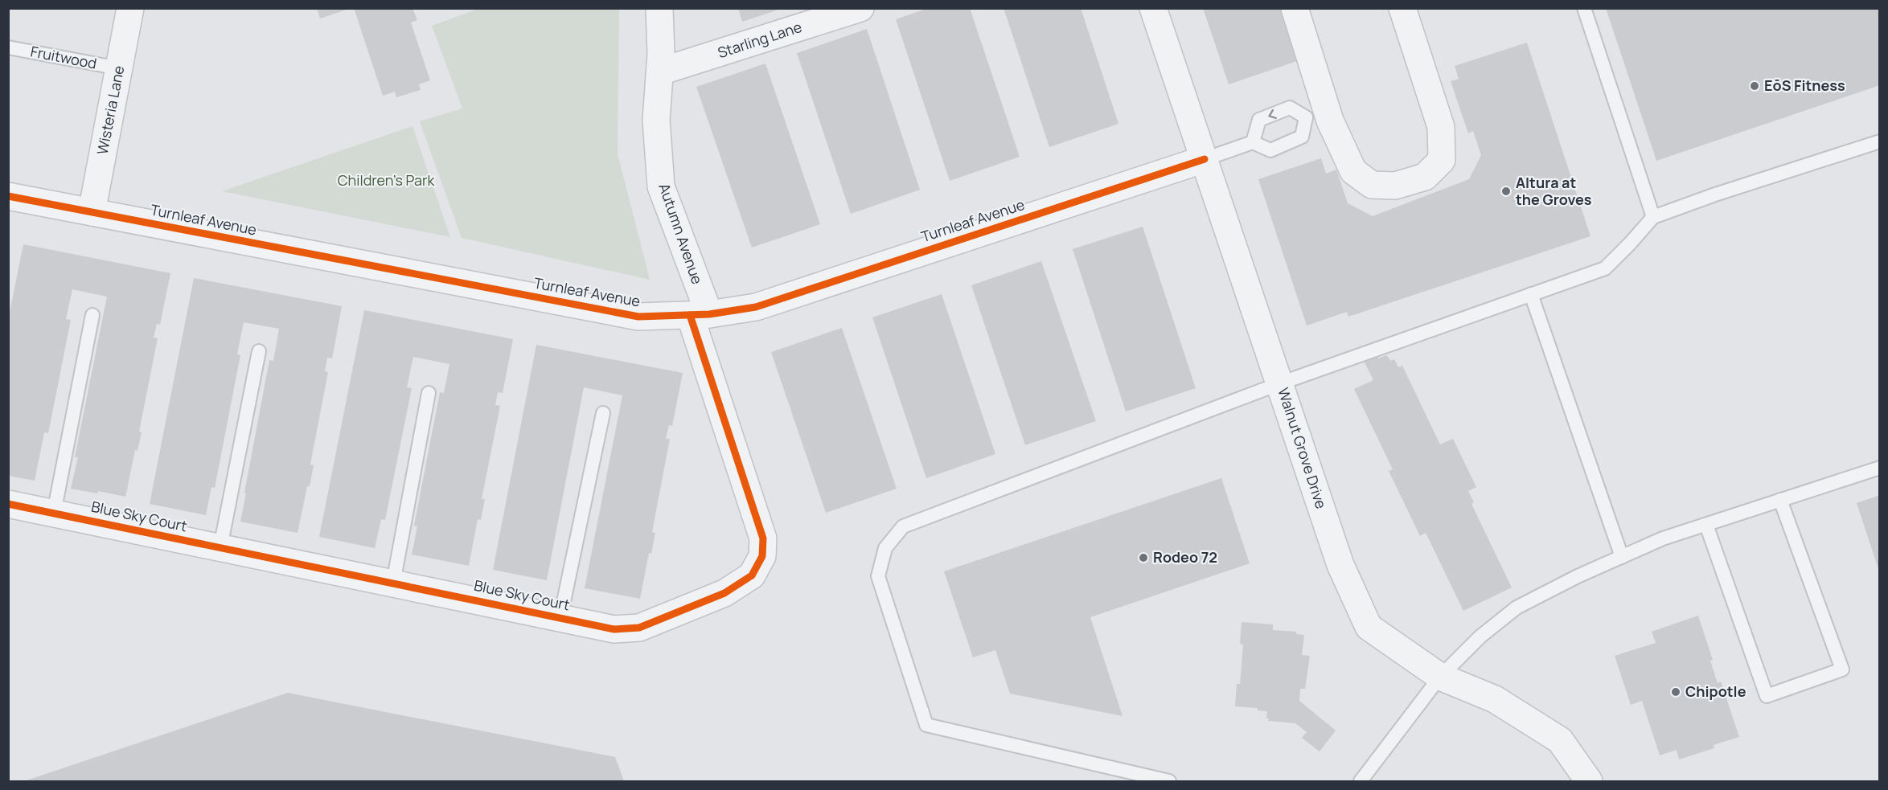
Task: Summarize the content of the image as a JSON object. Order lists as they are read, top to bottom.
{
  "streets": {
    "street": [
      "Starling Lane",
      "Wisteria Lane",
      "Turnleaf Avenue",
      "Autumn Avenue",
      "Walnut Grove Drive",
      "Blue Sky Court"
    ],
    "lane": ["Fruitwood"]
  },
  "crossings": [
    ["Starling Lane", "Autumn Avenue"],
    ["Fruitwood", "Wisteria Lane"],
    ["Wisteria Lane", "Turnleaf Avenue"],
    ["Turnleaf Avenue", "Autumn Avenue"],
    ["Turnleaf Avenue", "Walnut Grove Drive"],
    ["Turnleaf Avenue", "Blue Sky Court"],
    ["Autumn Avenue", "Blue Sky Court"]
  ],
  "parks": ["Children's Park"],
  "places": [
    "EōS Fitness",
    "Altura at the Groves",
    "Rodeo 72",
    "Chipotle"
  ]
}
